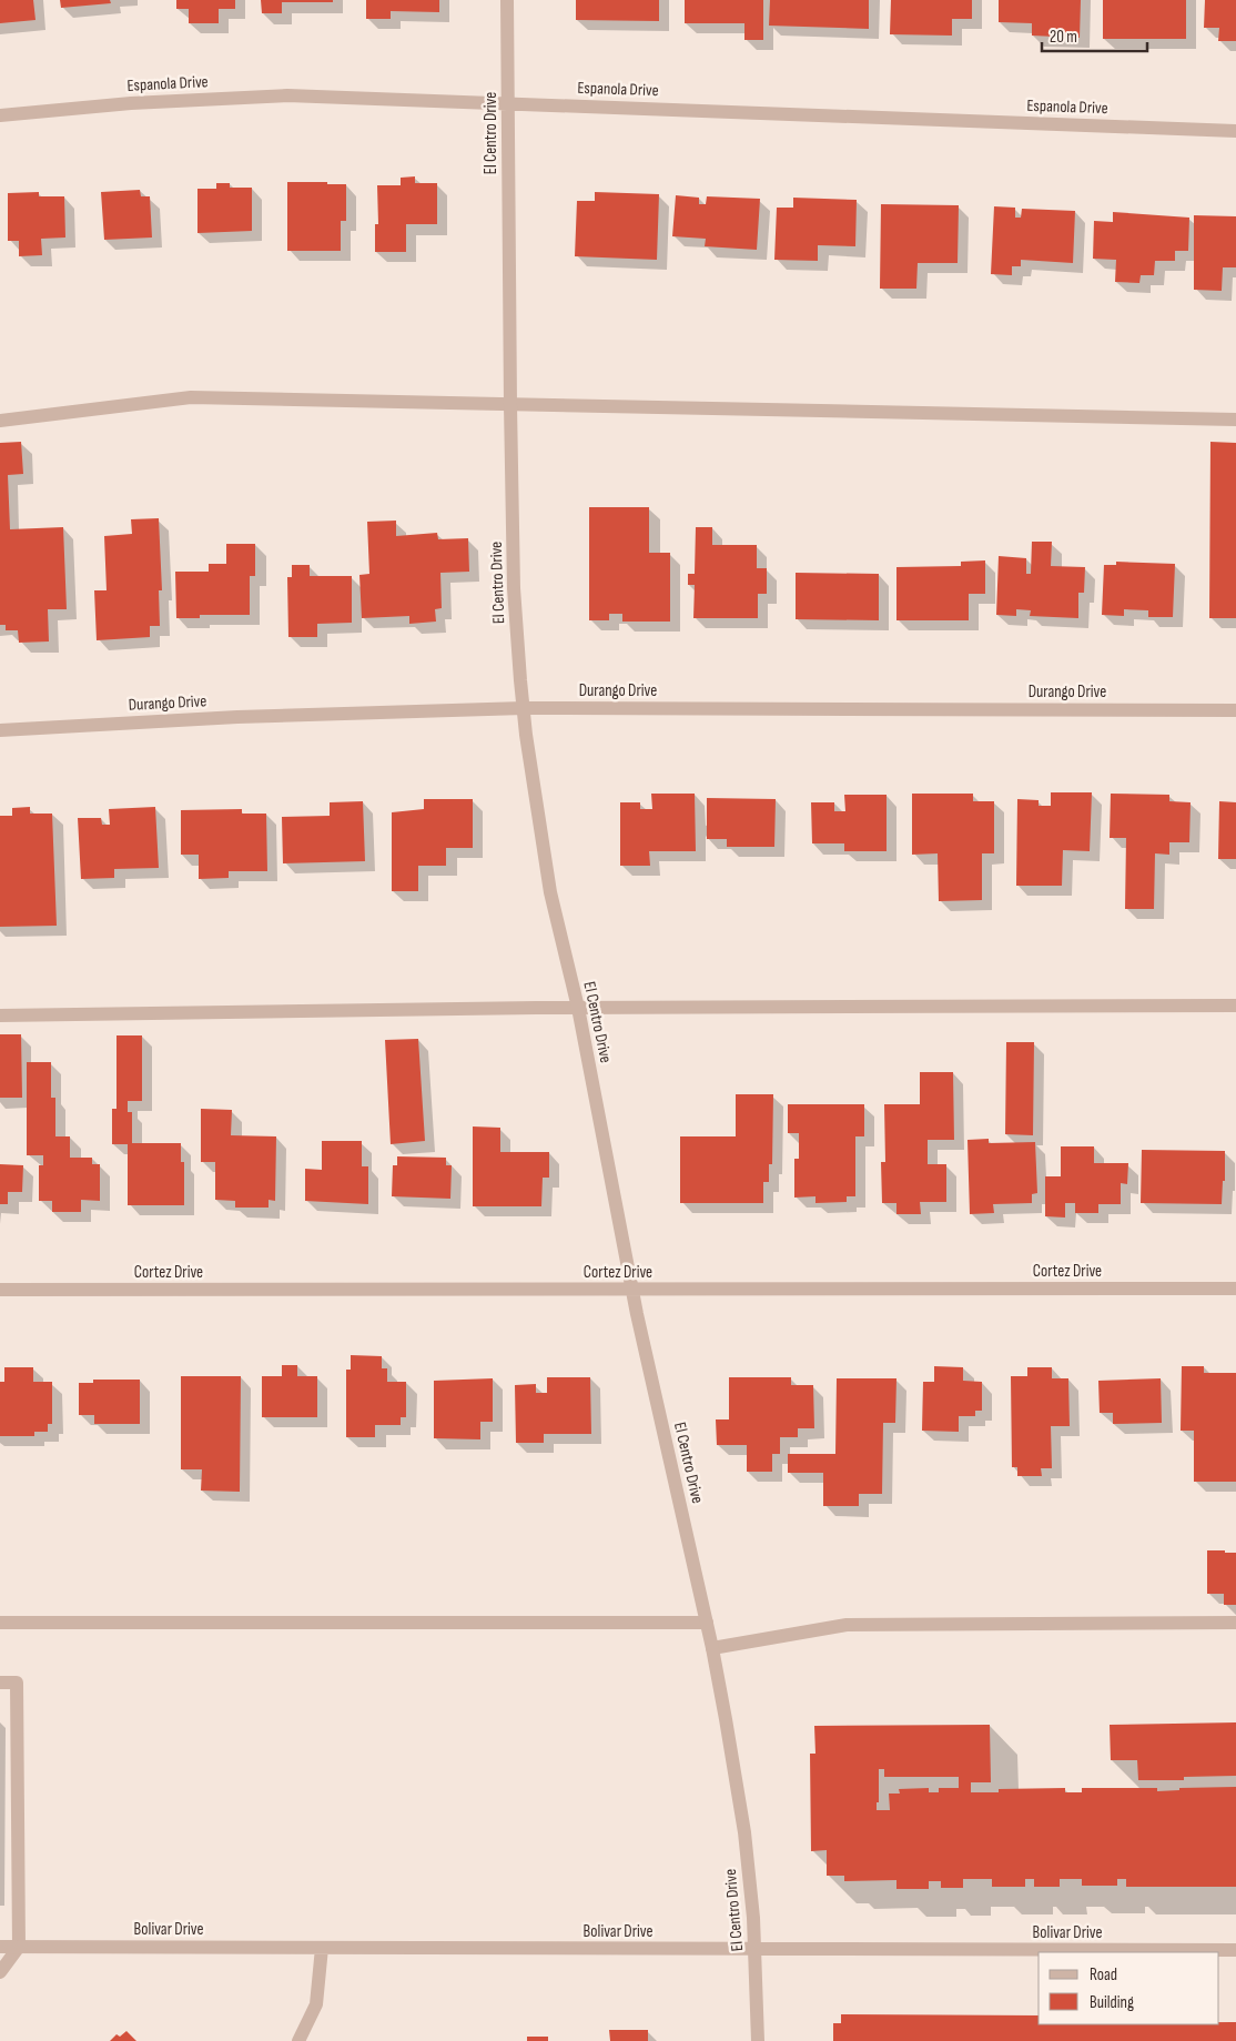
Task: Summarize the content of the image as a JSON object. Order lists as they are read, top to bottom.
{
  "streets": {
    "street": [
      "Espanola Drive",
      "El Centro Drive",
      "Durango Drive",
      "Cortez Drive",
      "Bolivar Drive"
    ]
  },
  "crossings": [
    ["Espanola Drive", "El Centro Drive"],
    ["El Centro Drive", "Durango Drive"],
    ["El Centro Drive", "Cortez Drive"],
    ["El Centro Drive", "Bolivar Drive"]
  ],
  "legend": ["Road", "Building"],
  "scale_bar": "20 m"
}
